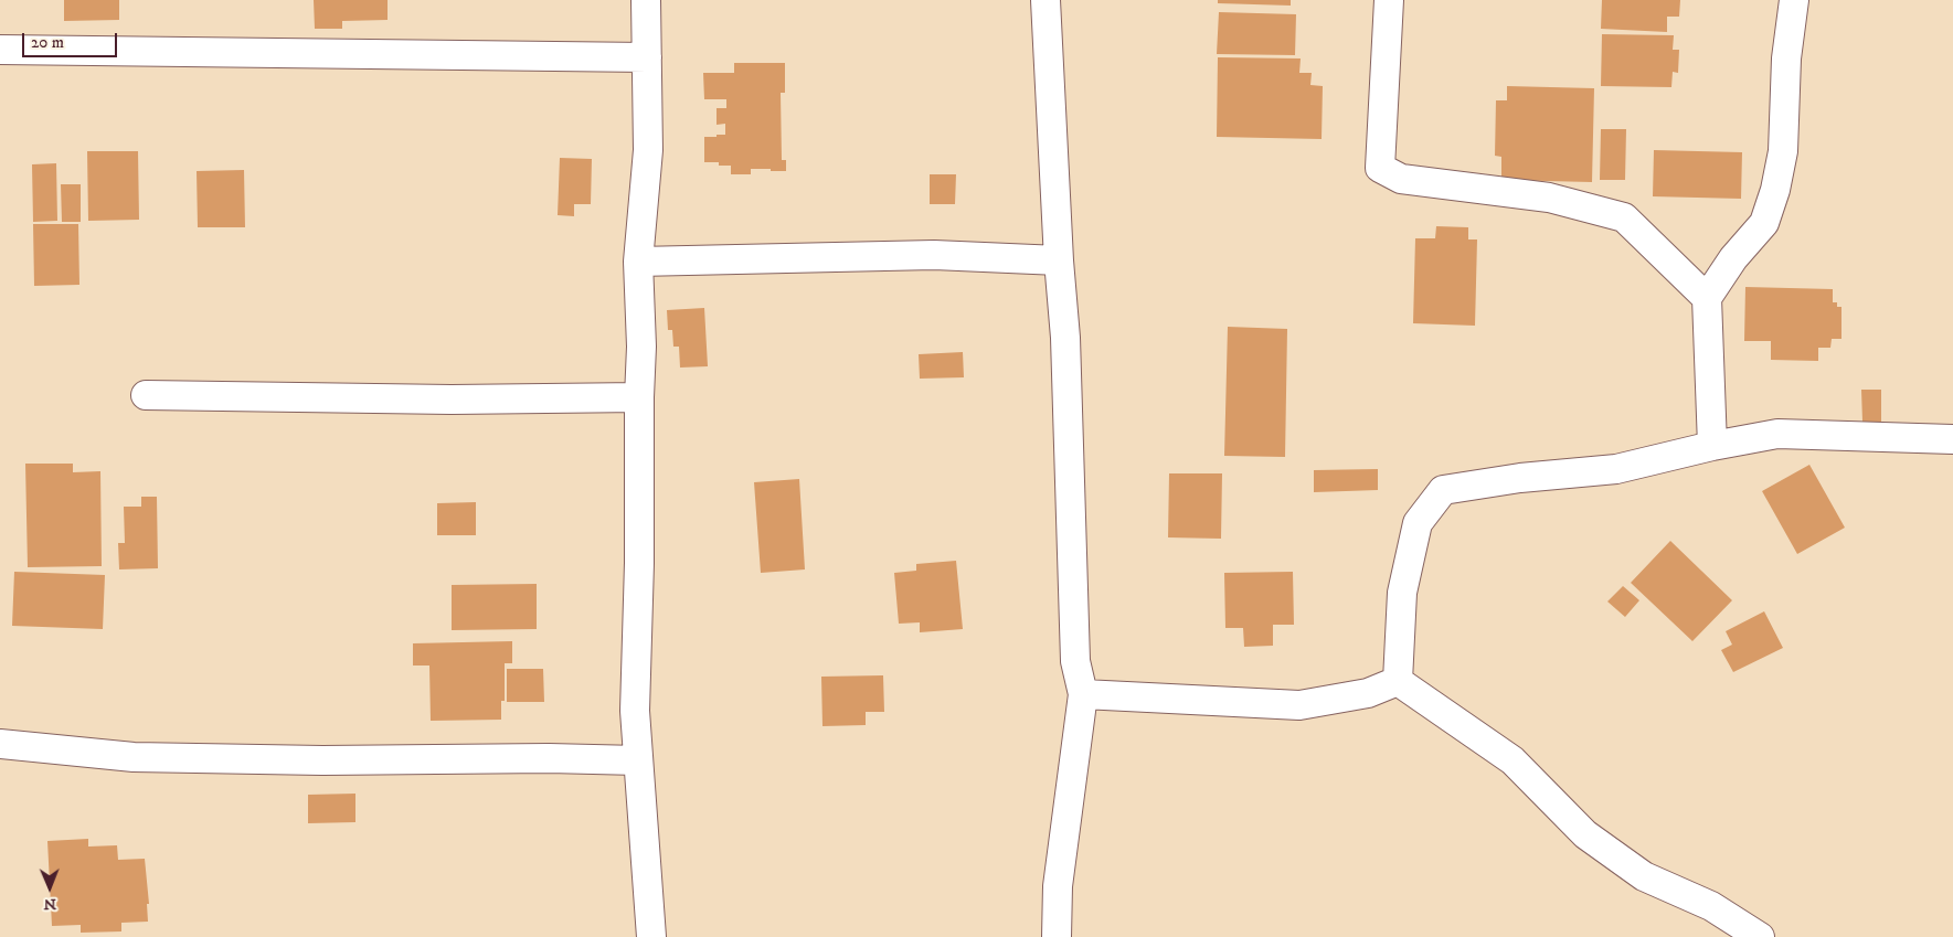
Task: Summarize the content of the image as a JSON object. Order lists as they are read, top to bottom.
{
  "scale_bar": "20 m",
  "north": "bottom"
}
